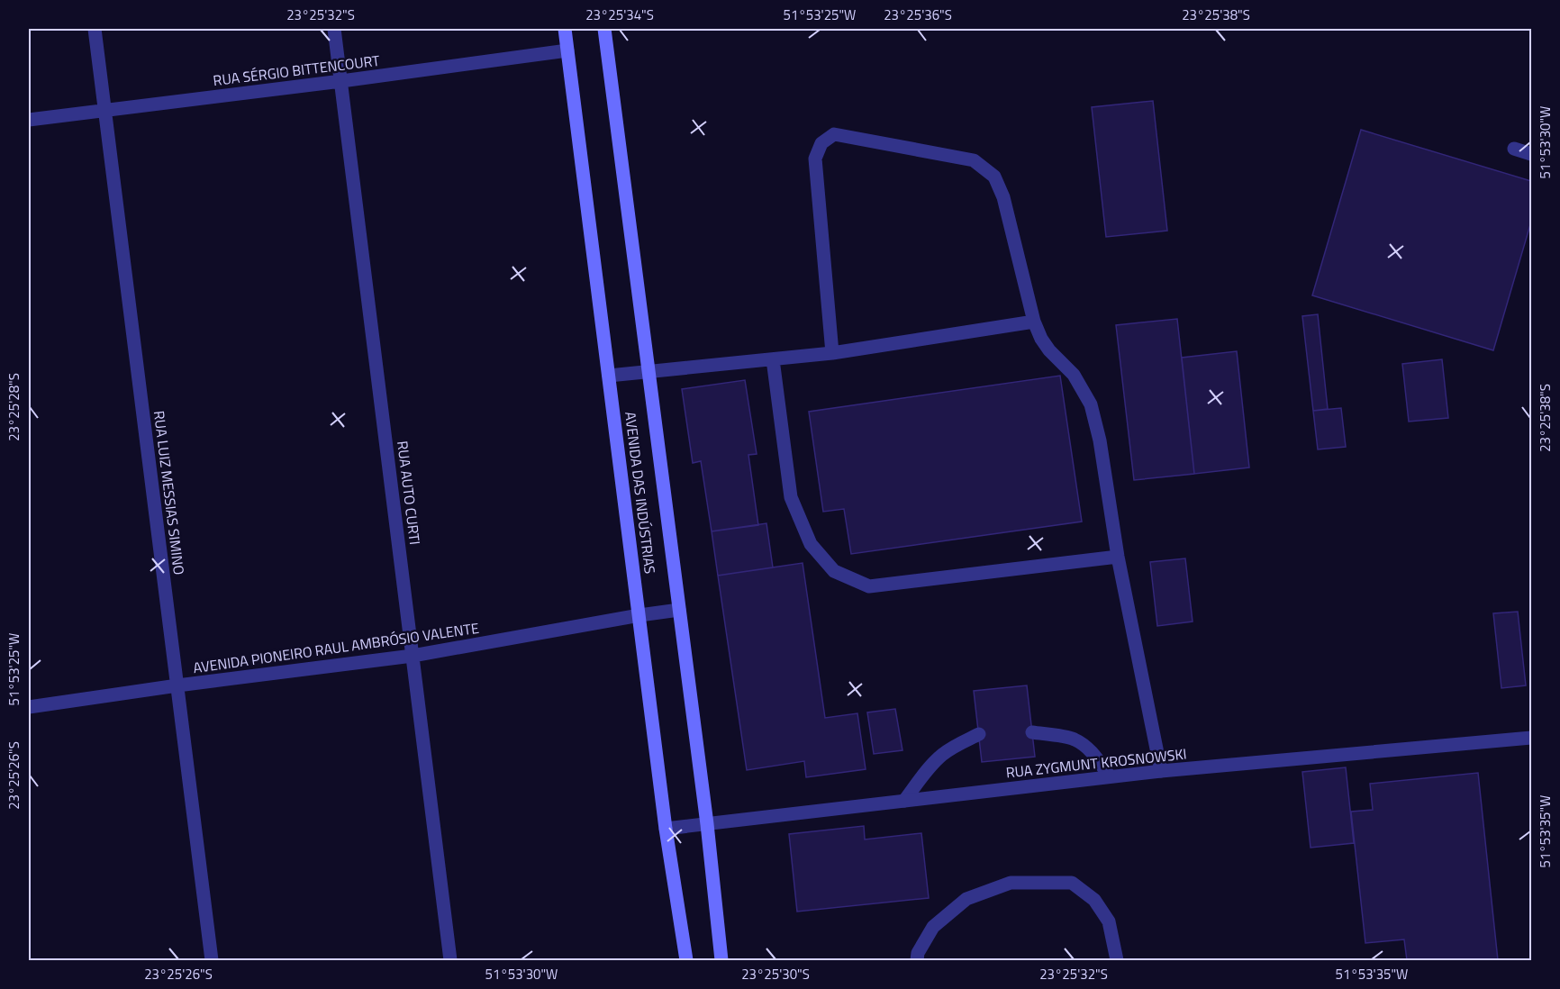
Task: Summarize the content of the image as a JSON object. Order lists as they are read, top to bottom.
{
  "streets": {
    "main road": ["AVENIDA DAS INDÚSTRIAS"],
    "street": [
      "RUA SÉRGIO BITTENCOURT",
      "RUA LUIZ MESSIAS SIMINO",
      "RUA AUTO CURTI",
      "AVENIDA PIONEIRO RAUL AMBRÓSIO VALENTE",
      "RUA ZYGMUNT KROSNOWSKI"
    ]
  },
  "crossings": [
    ["RUA SÉRGIO BITTENCOURT", "RUA LUIZ MESSIAS SIMINO"],
    ["RUA SÉRGIO BITTENCOURT", "RUA AUTO CURTI"],
    ["RUA SÉRGIO BITTENCOURT", "AVENIDA DAS INDÚSTRIAS"],
    ["RUA LUIZ MESSIAS SIMINO", "AVENIDA PIONEIRO RAUL AMBRÓSIO VALENTE"],
    ["RUA AUTO CURTI", "AVENIDA PIONEIRO RAUL AMBRÓSIO VALENTE"],
    ["AVENIDA DAS INDÚSTRIAS", "AVENIDA PIONEIRO RAUL AMBRÓSIO VALENTE"],
    ["AVENIDA DAS INDÚSTRIAS", "RUA ZYGMUNT KROSNOWSKI"]
  ],
  "coordinates": [
    "23°25'32\"S",
    "23°25'34\"S",
    "51°53'25\"W",
    "23°25'36\"S",
    "23°25'38\"S",
    "51°53'30\"W",
    "23°25'28\"S",
    "23°25'26\"S",
    "51°53'35\"W",
    "23°25'30\"S"
  ]
}
